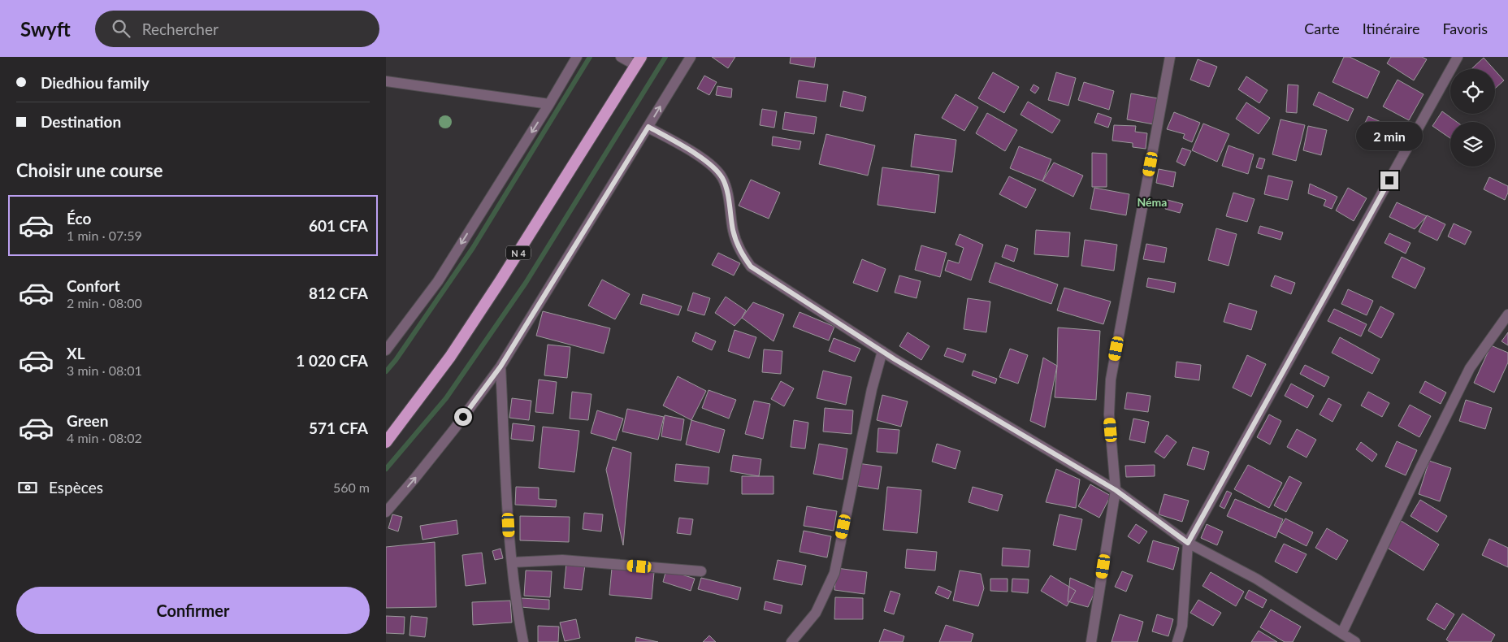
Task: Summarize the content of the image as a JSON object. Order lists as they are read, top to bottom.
{
  "streets": {
    "highway": ["N 4"]
  },
  "districts": ["Néma"],
  "page": {
    "header": "Swyft",
    "search": "Rechercher",
    "nav": ["Carte", "Itinéraire", "Favoris"],
    "banner": ["Diedhiou family", "Destination"],
    "bubble": "2 min",
    "heading": "Choisir une course",
    "list": [
      {
        "name": "Éco",
        "note": "1 min · 07:59",
        "value": "601 CFA"
      },
      {
        "name": "Confort",
        "note": "2 min · 08:00",
        "value": "812 CFA"
      },
      {
        "name": "XL",
        "note": "3 min · 08:01",
        "value": "1 020 CFA"
      },
      {
        "name": "Green",
        "note": "4 min · 08:02",
        "value": "571 CFA"
      }
    ],
    "pay": ["Espèces", "560 m"],
    "buttons": "Confirmer"
  }
}
